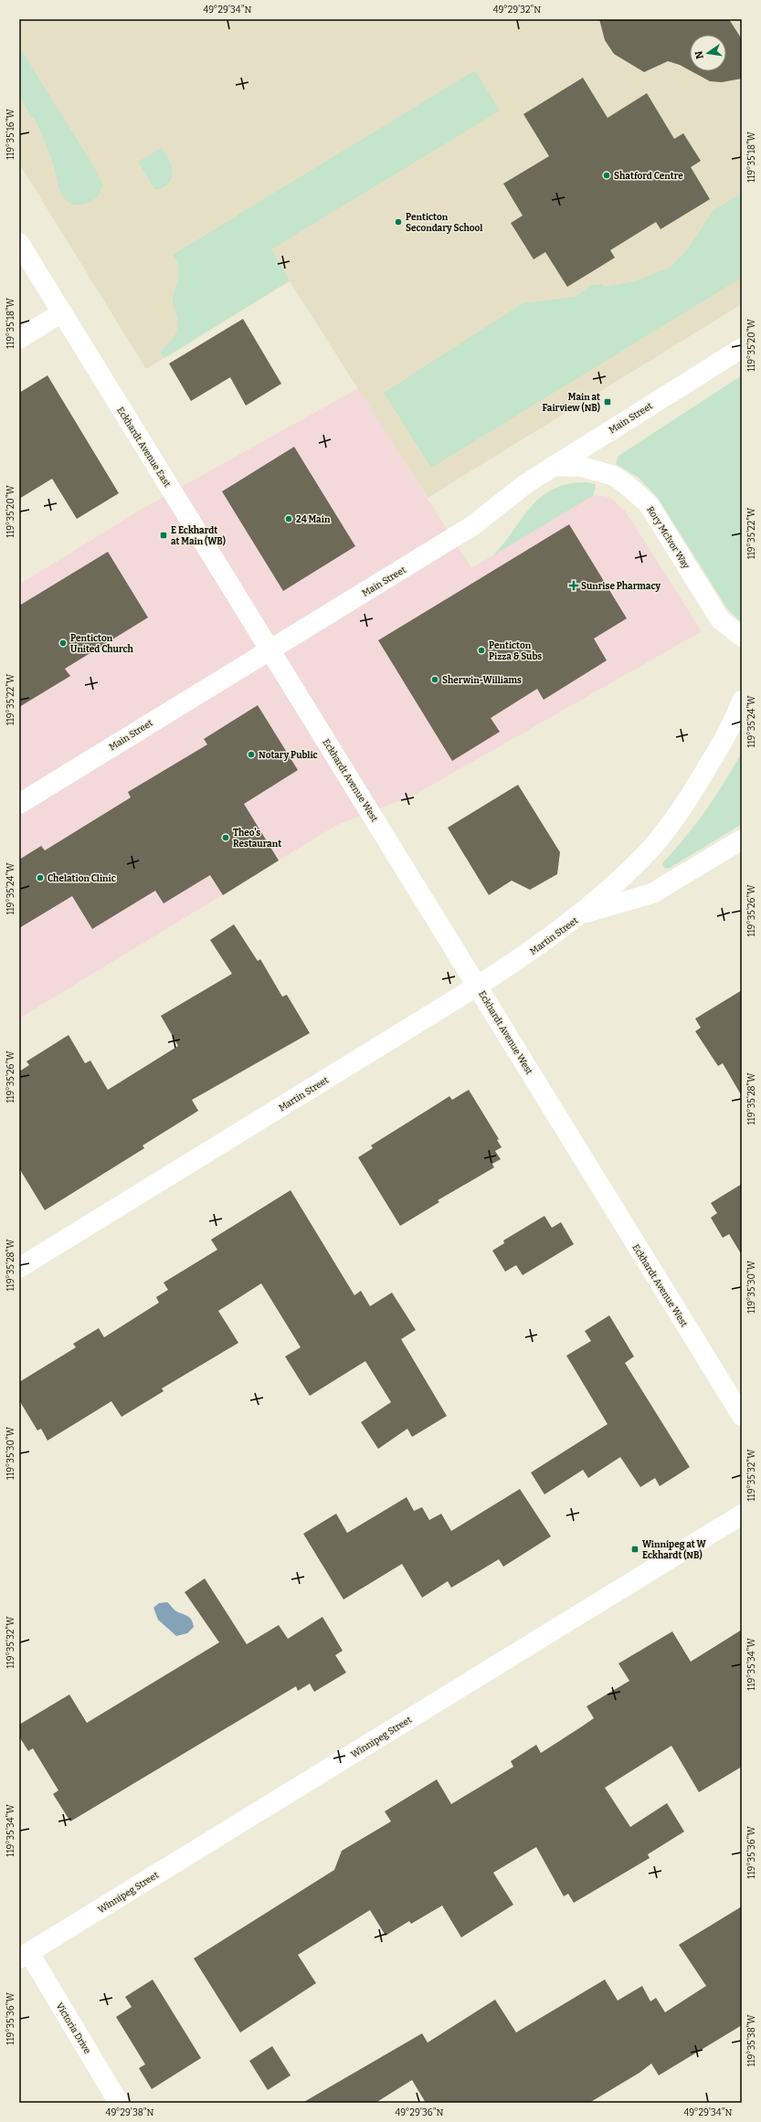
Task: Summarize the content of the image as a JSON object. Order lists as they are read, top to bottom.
{
  "streets": {
    "main road": [
      "Main Street",
      "Eckhardt Avenue East",
      "Rory McIvor Way",
      "Eckhardt Avenue West",
      "Martin Street",
      "Winnipeg Street",
      "Victoria Drive"
    ]
  },
  "crossings": [
    ["Main Street", "Eckhardt Avenue East"],
    ["Main Street", "Rory McIvor Way"],
    ["Main Street", "Eckhardt Avenue West"],
    ["Eckhardt Avenue East", "Eckhardt Avenue West"],
    ["Eckhardt Avenue West", "Martin Street"],
    ["Winnipeg Street", "Victoria Drive"]
  ],
  "places": {
    "other": [
      "Shatford Centre",
      "Penticton Secondary School",
      "24 Main",
      "Penticton United Church",
      "Penticton Pizza & Subs",
      "Sherwin-Williams",
      "Notary Public",
      "Theo's Restaurant",
      "Chelation Clinic"
    ],
    "transit": ["Main at Fairview (NB)", "E Eckhardt at Main (WB)", "Winnipeg at W Eckhardt (NB)"],
    "health": ["Sunrise Pharmacy"]
  },
  "north": "left",
  "coordinates": [
    "49°29'34\"N",
    "49°29'32\"N",
    "119°35'16\"W",
    "119°35'18\"W",
    "119°35'20\"W",
    "119°35'22\"W",
    "119°35'24\"W",
    "119°35'26\"W",
    "119°35'28\"W",
    "119°35'30\"W",
    "119°35'32\"W",
    "119°35'34\"W",
    "119°35'36\"W",
    "119°35'38\"W",
    "49°29'38\"N",
    "49°29'36\"N"
  ]
}
